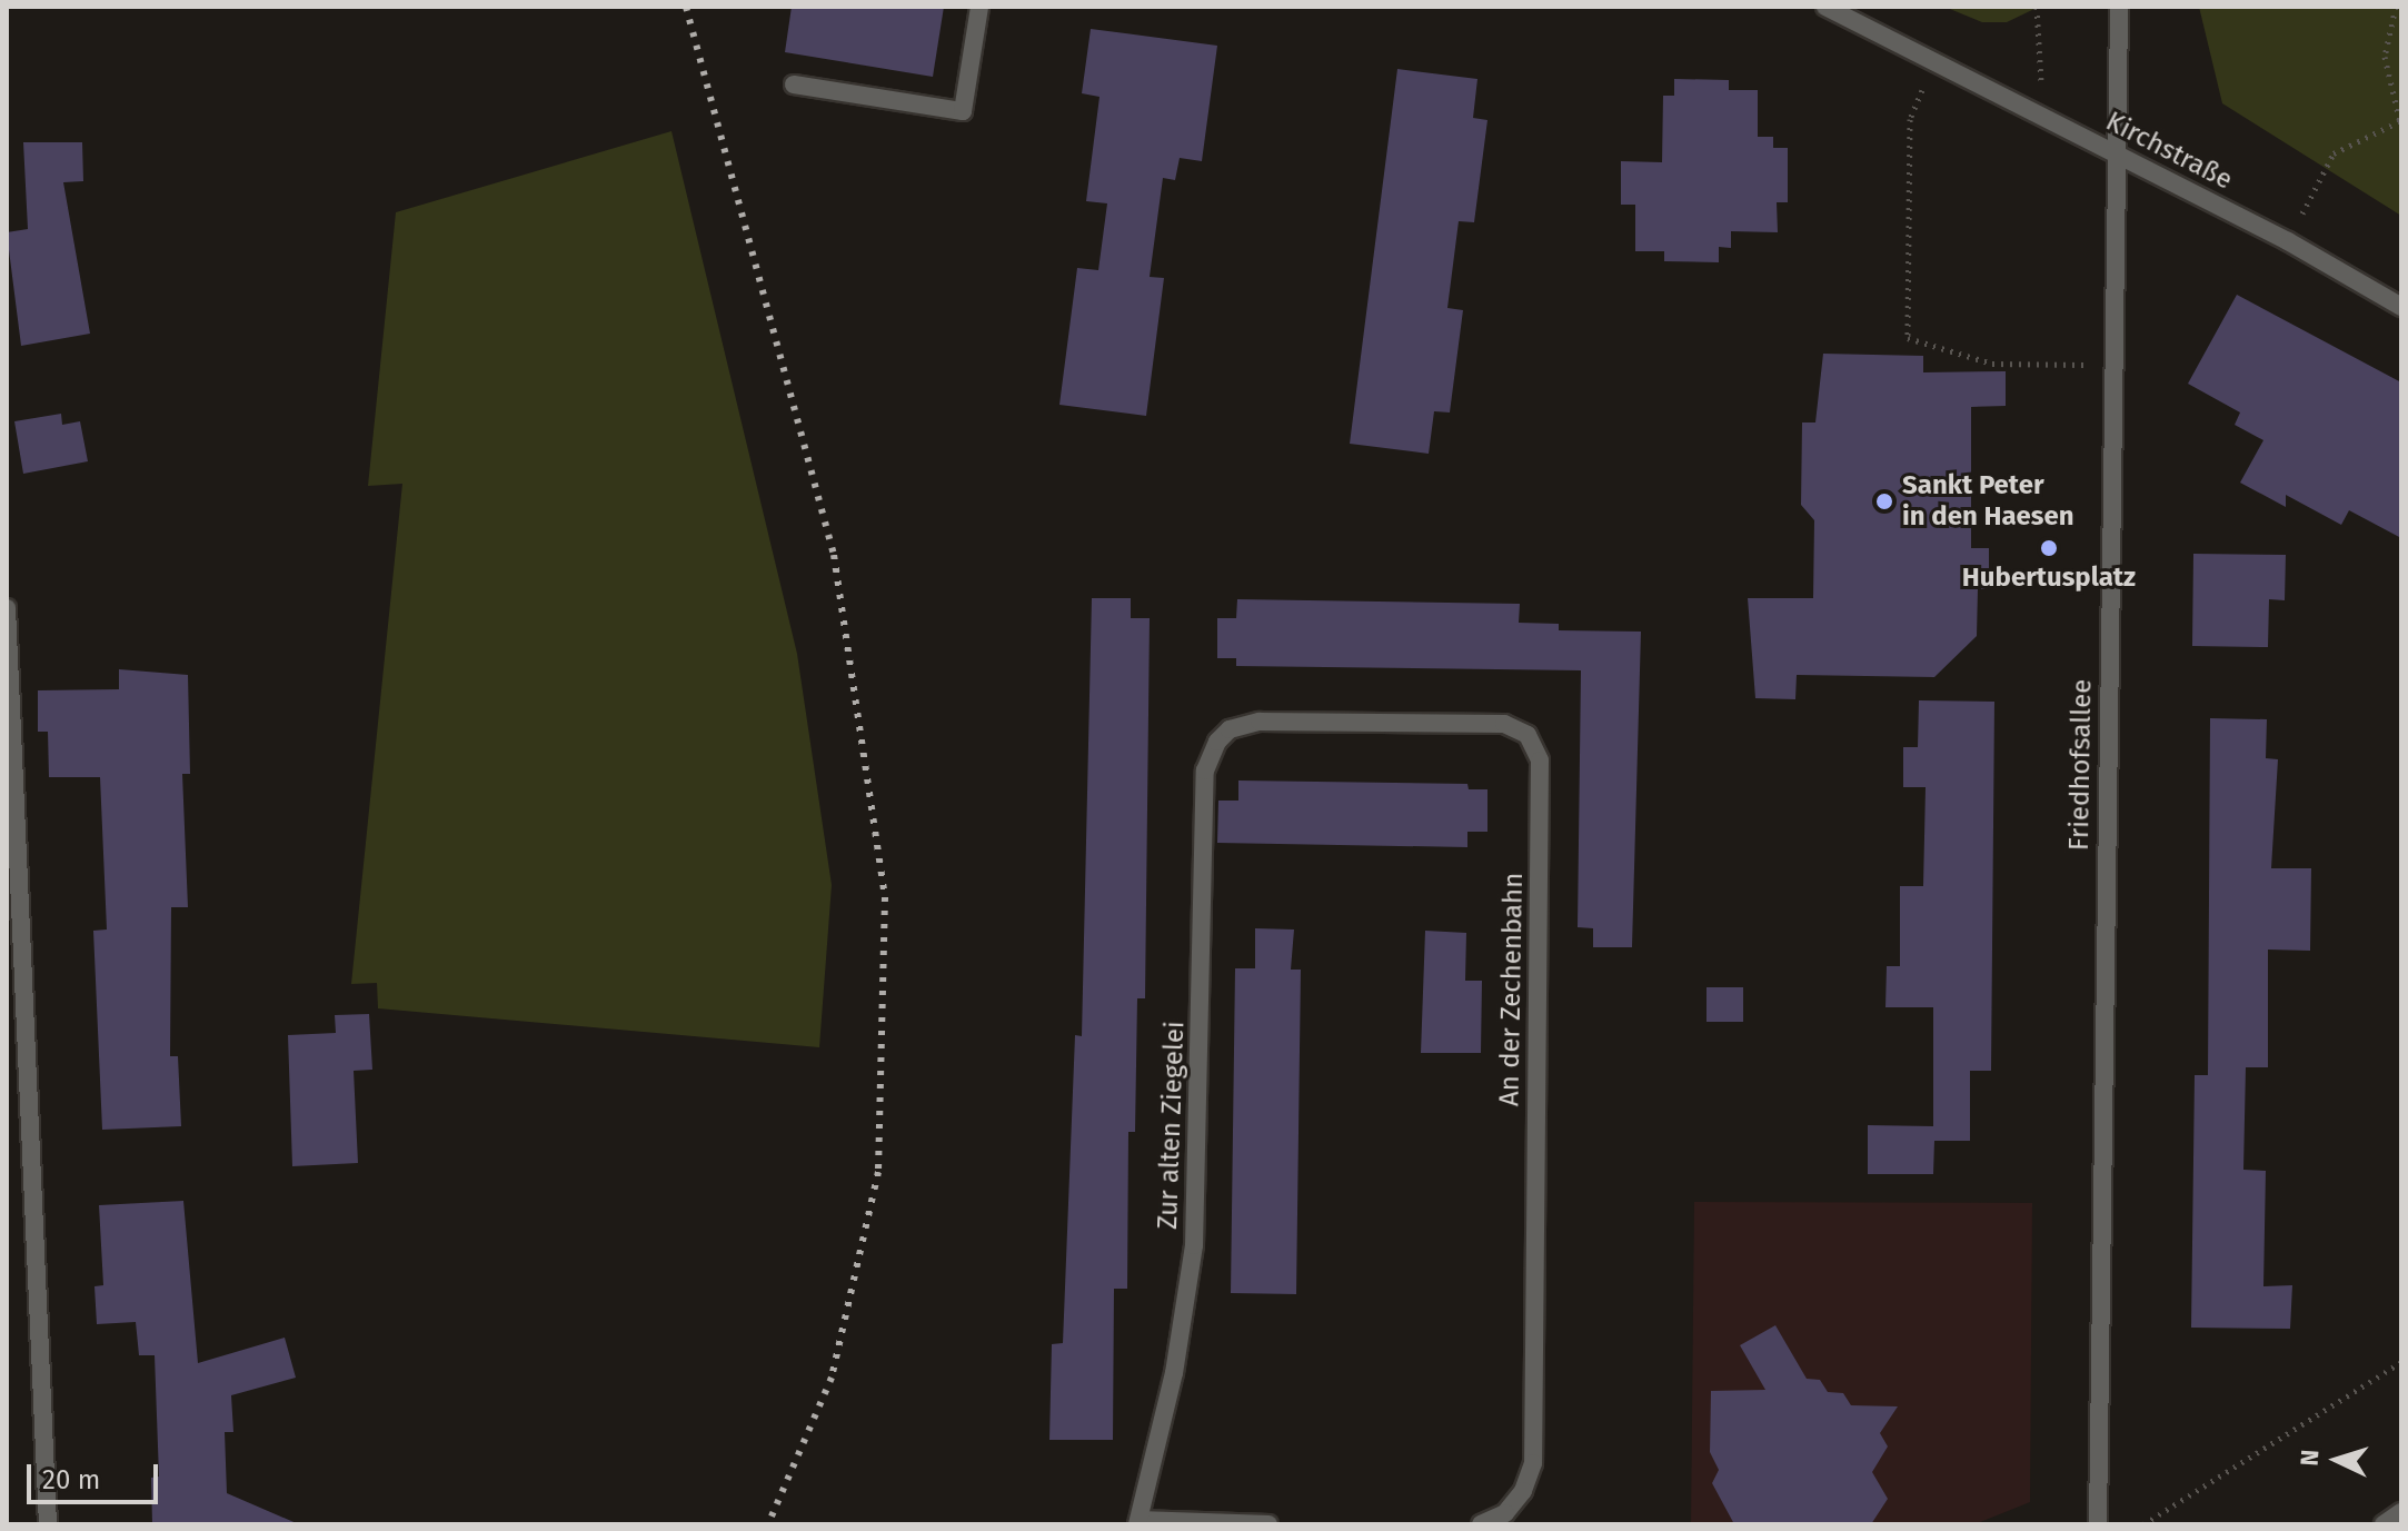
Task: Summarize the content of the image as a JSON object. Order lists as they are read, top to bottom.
{
  "streets": {
    "street": [
      "Kirchstraße",
      "Friedhofsallee",
      "An der Zechenbahn",
      "Zur alten Ziegelei"
    ]
  },
  "crossings": [
    ["Kirchstraße", "Friedhofsallee"],
    ["An der Zechenbahn", "Zur alten Ziegelei"]
  ],
  "places": ["Sankt Peter in den Haesen", "Hubertusplatz"],
  "scale_bar": "20 m",
  "north": "left"
}
